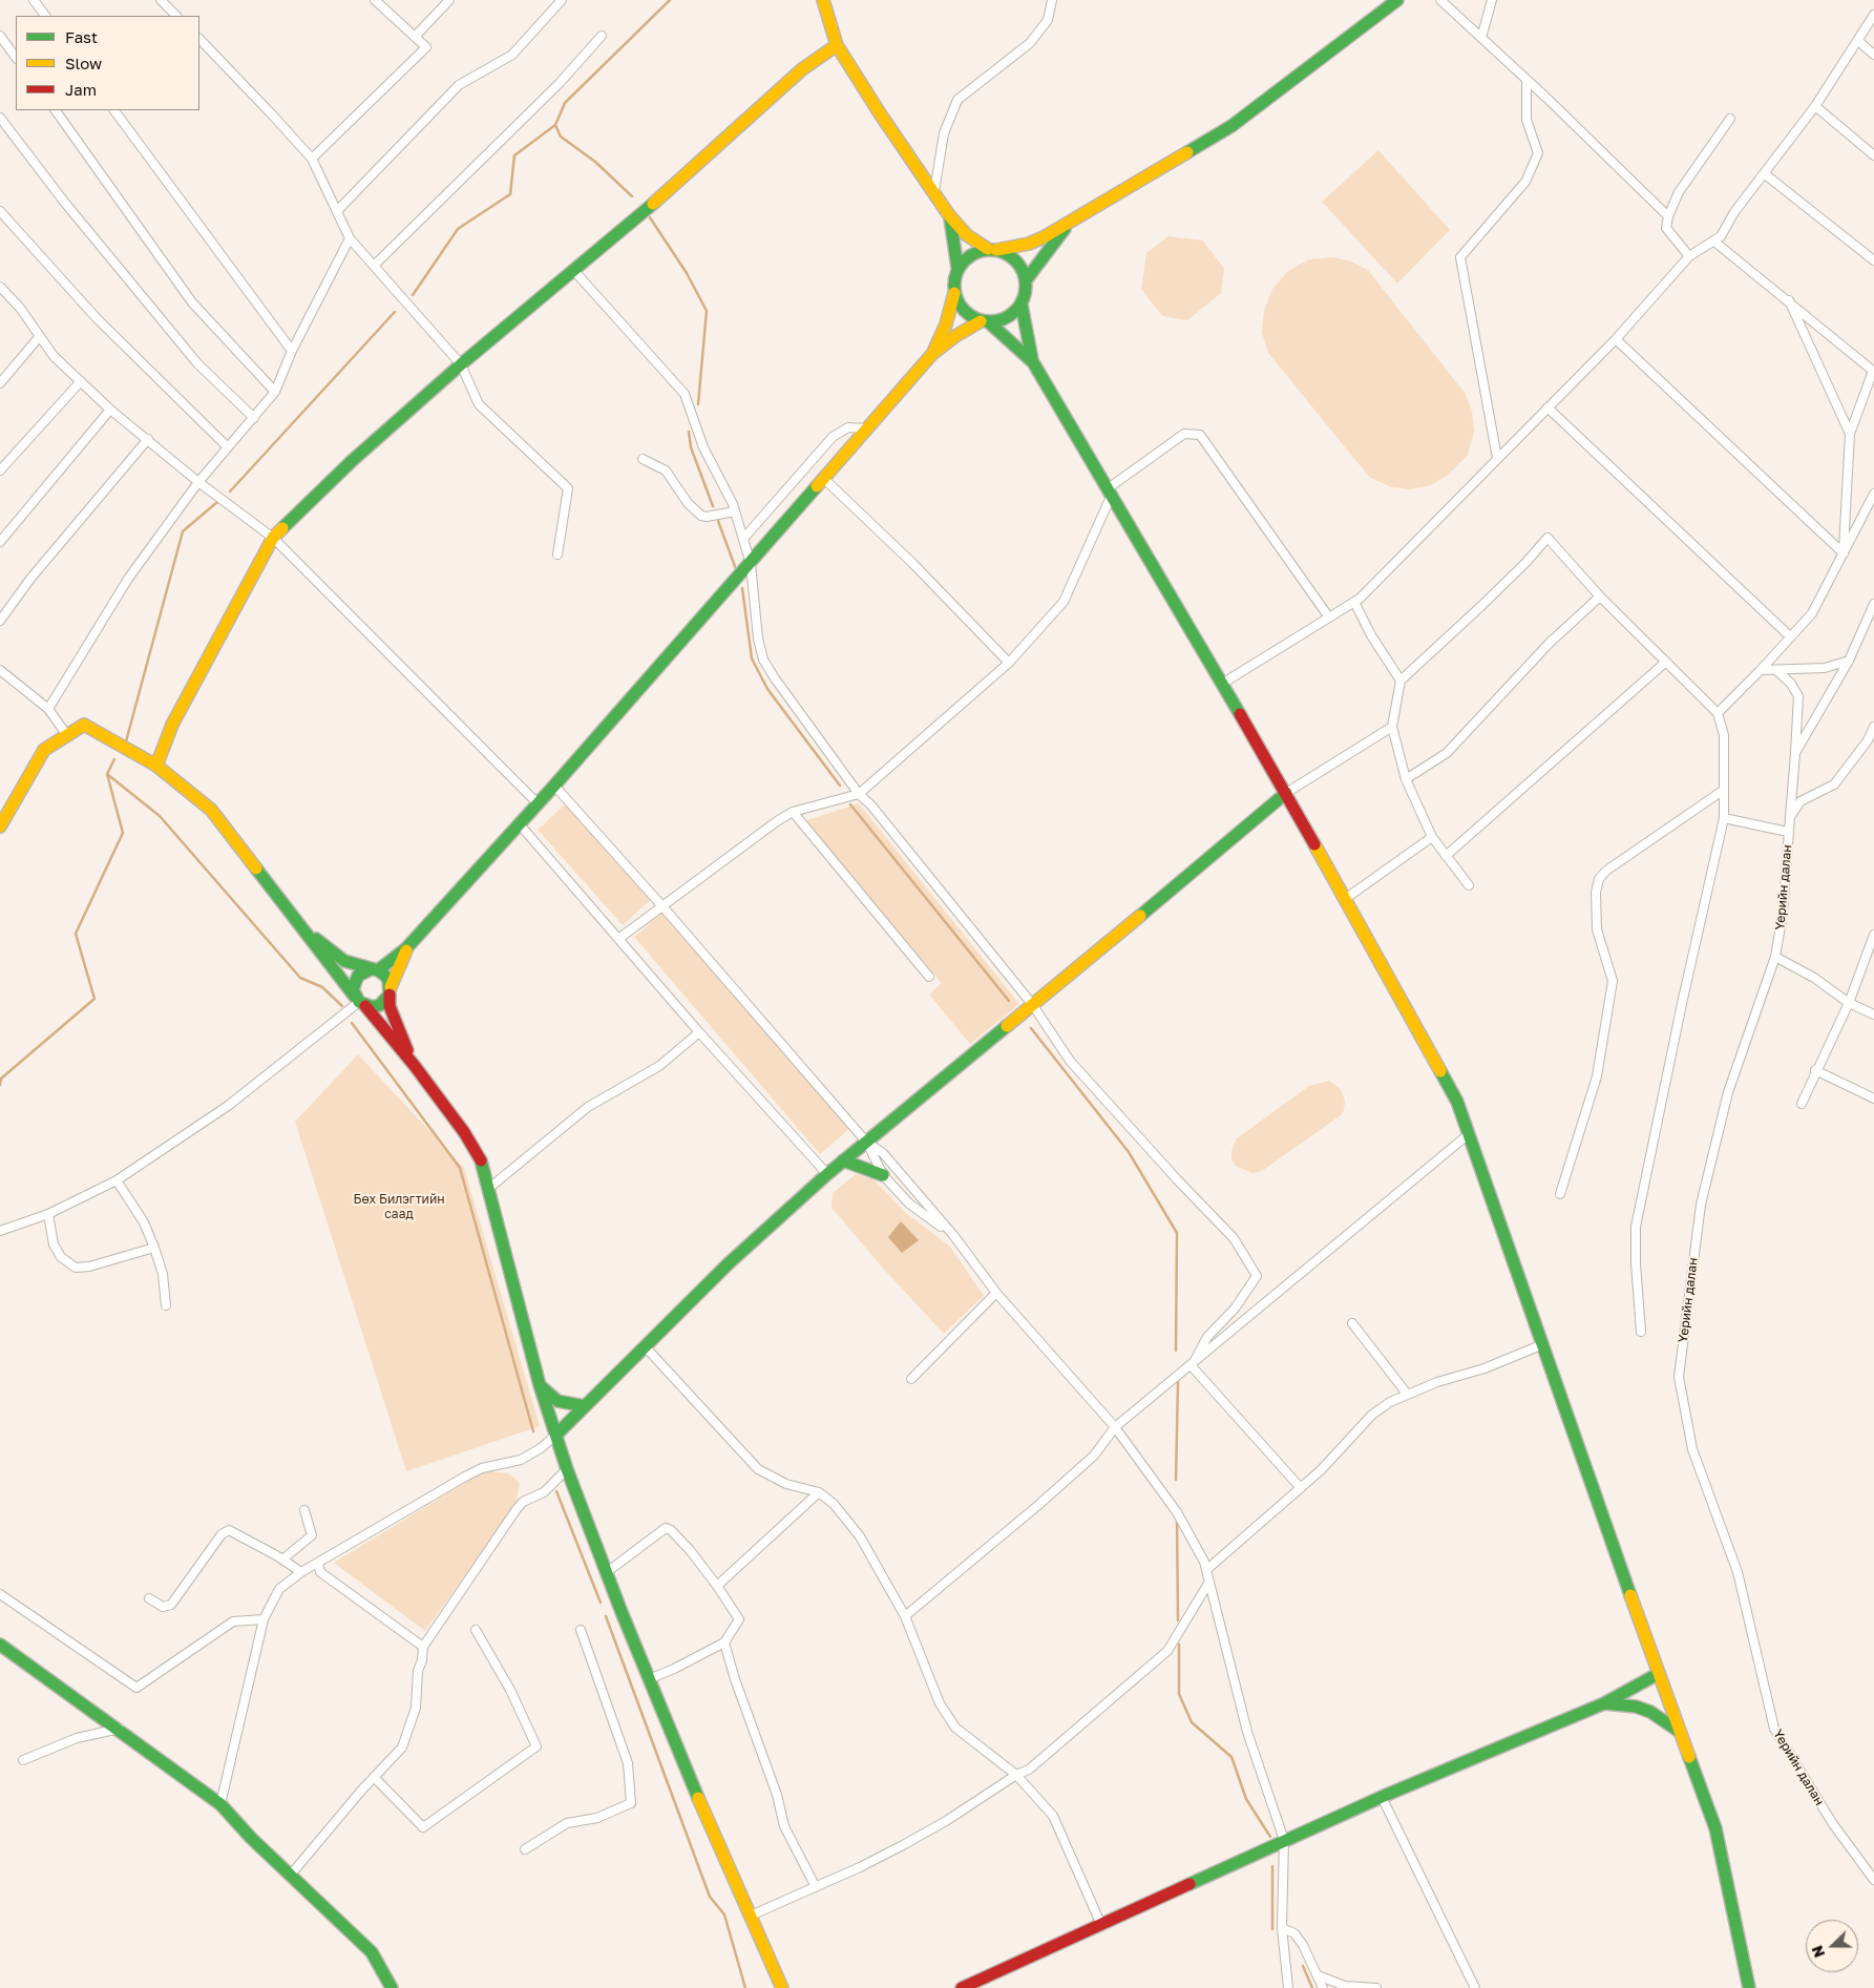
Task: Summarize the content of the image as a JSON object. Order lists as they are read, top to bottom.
{
  "streets": {
    "street": ["Үерийн далан"]
  },
  "parks": ["Бөх Билэгтийн саад"],
  "legend": ["Fast", "Slow", "Jam"],
  "north": "left"
}
